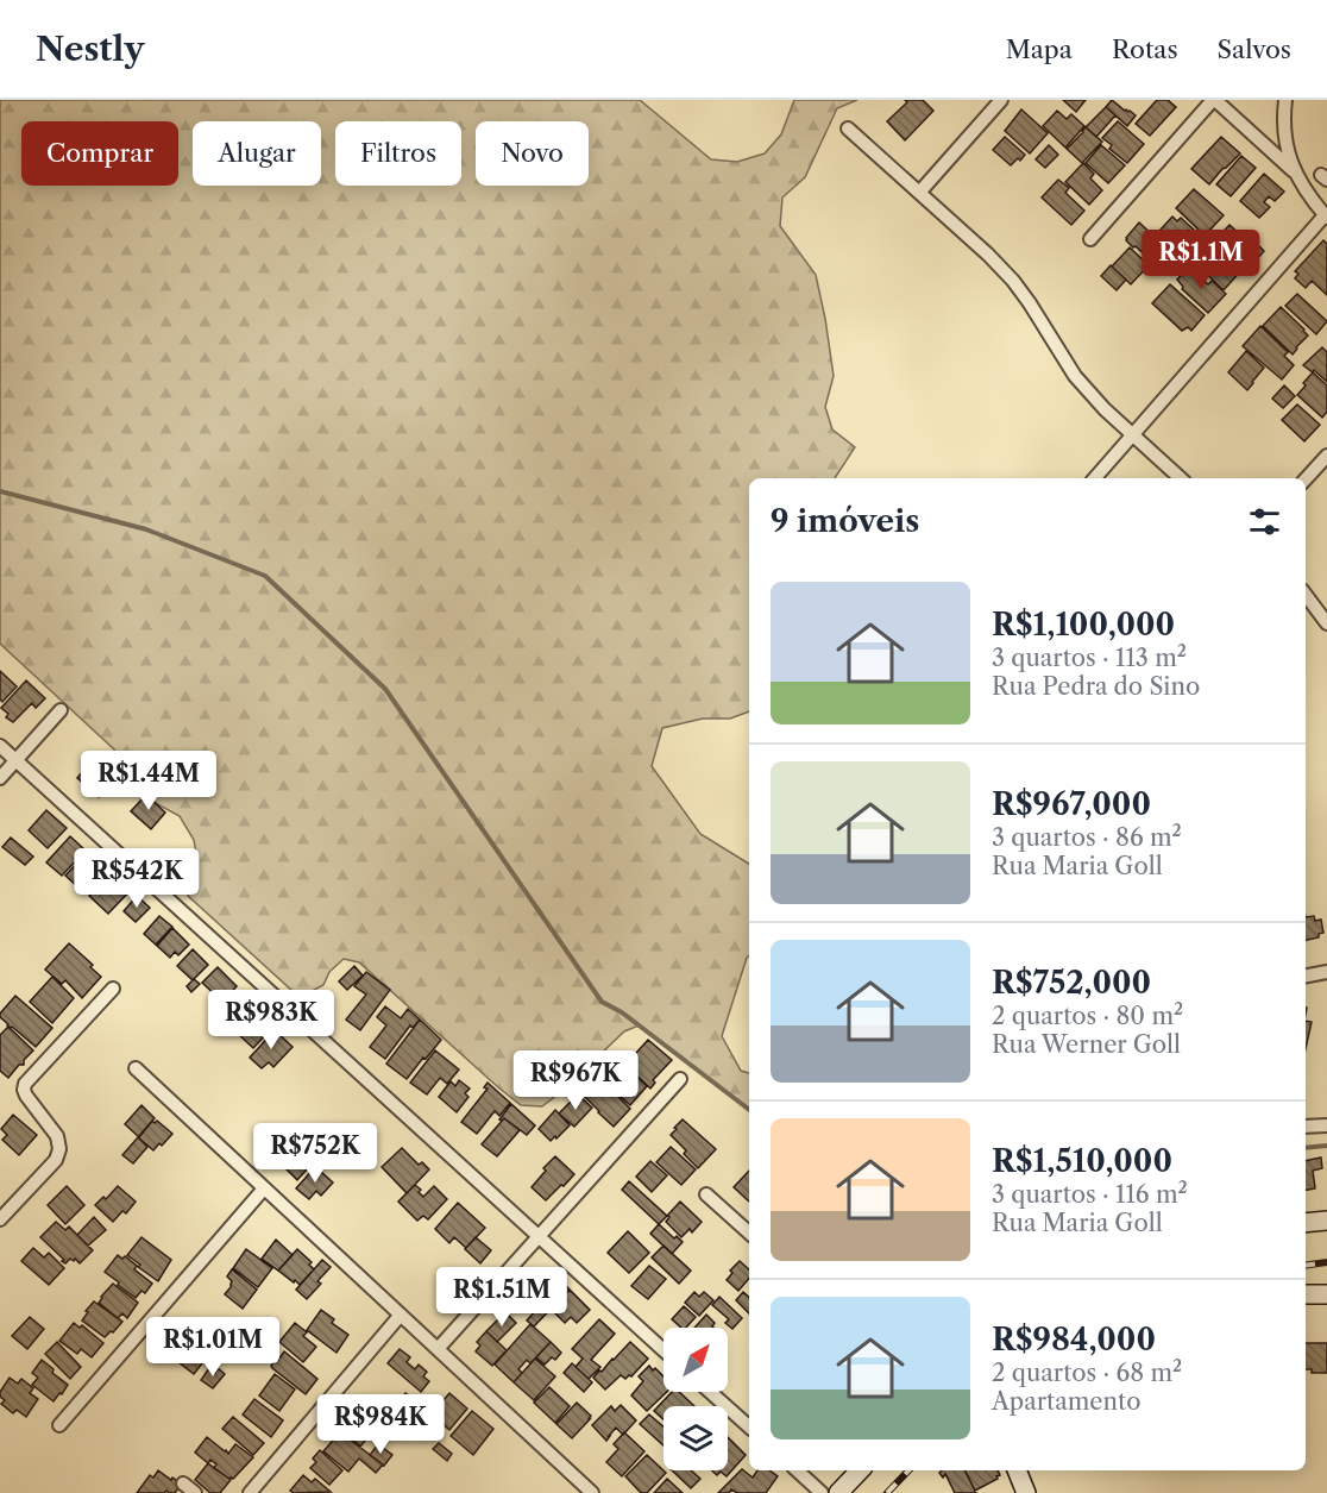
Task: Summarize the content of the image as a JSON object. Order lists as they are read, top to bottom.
{
  "north": "top right",
  "page": {
    "header": "Nestly",
    "nav": ["Mapa", "Rotas", "Salvos"],
    "chip": [
      "Comprar",
      "Alugar",
      "Filtros",
      "Novo"
    ],
    "price": [
      "R$1.1M",
      "R$1.44M",
      "R$542K",
      "R$983K",
      "R$967K",
      "R$752K",
      "R$1.51M",
      "R$1.01M",
      "R$984K"
    ],
    "heading": "9 imóveis",
    "list": [
      {
        "name": "R$1,100,000",
        "note": "3 quartos · 113 m² · Rua Pedra do Sino"
      },
      {
        "name": "R$967,000",
        "note": "3 quartos · 86 m² · Rua Maria Goll"
      },
      {
        "name": "R$752,000",
        "note": "2 quartos · 80 m² · Rua Werner Goll"
      },
      {
        "name": "R$1,510,000",
        "note": "3 quartos · 116 m² · Rua Maria Goll"
      },
      {
        "name": "R$984,000",
        "note": "2 quartos · 68 m² · Apartamento"
      }
    ]
  }
}
